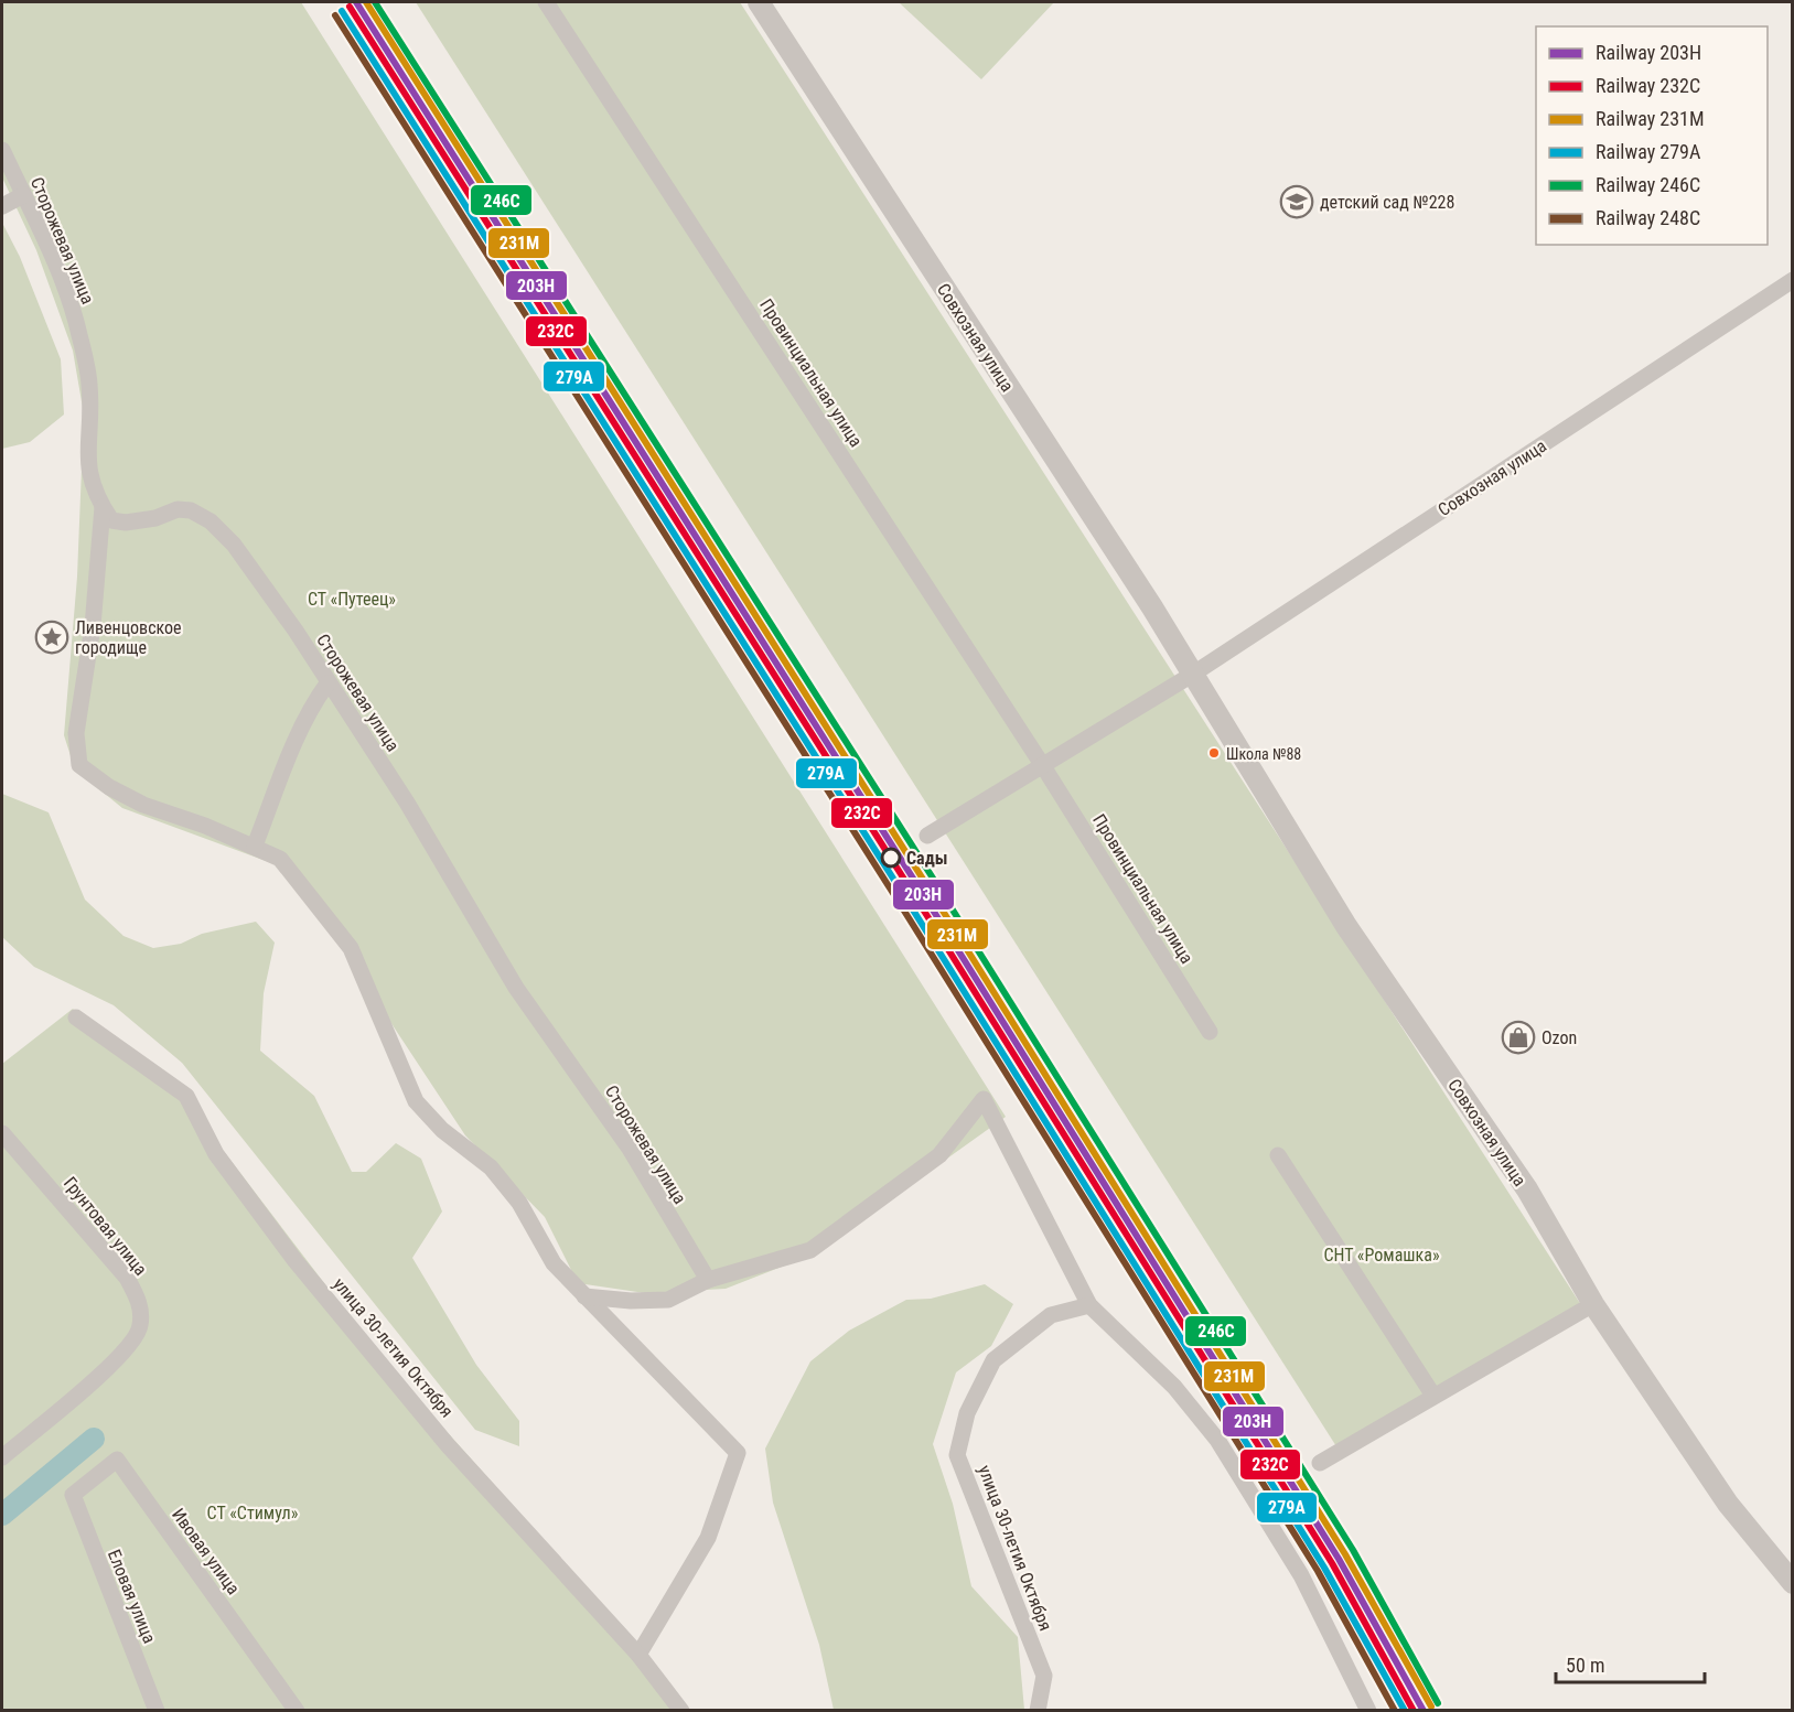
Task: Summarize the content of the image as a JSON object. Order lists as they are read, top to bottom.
{
  "streets": {
    "street": [
      "Сторожевая улица",
      "Совхозная улица",
      "Провинциальная улица",
      "Грунтовая улица",
      "улица 30-летия Октября",
      "Ивовая улица",
      "Еловая улица"
    ]
  },
  "crossings": [
    ["Ивовая улица", "Еловая улица"]
  ],
  "parks": ["СТ «Путеец»", "СНТ «Ромашка»", "СТ «Стимул»"],
  "places": {
    "school or university": ["детский сад №228"],
    "place": ["Ливенцовское городище"],
    "other": ["Школа №88", "Сады"],
    "shop": ["Ozon"]
  },
  "lines": [
    "rail line 203Н",
    "rail line 231М",
    "rail line 246С",
    "rail line 232C",
    "rail line 279А",
    "rail line 248С"
  ],
  "legend": [
    "Railway 203Н",
    "Railway 232C",
    "Railway 231М",
    "Railway 279А",
    "Railway 246С",
    "Railway 248С"
  ],
  "scale_bar": "50 m"
}
